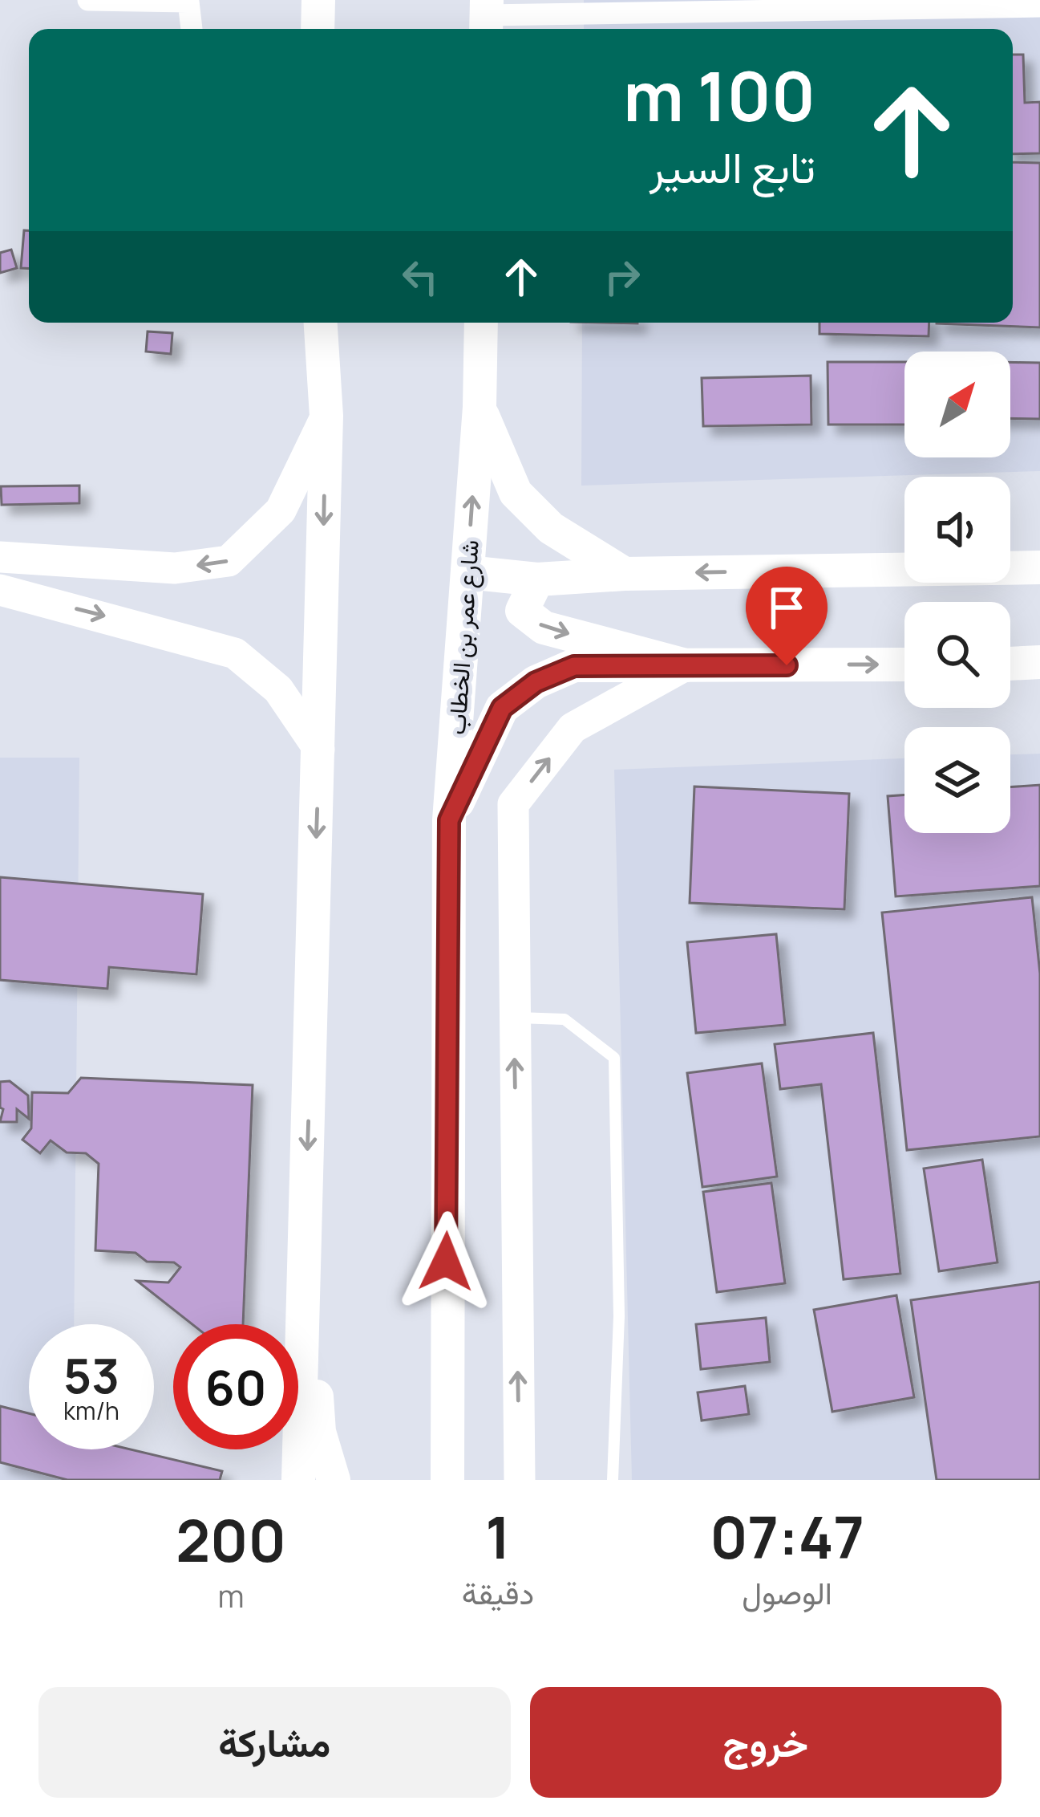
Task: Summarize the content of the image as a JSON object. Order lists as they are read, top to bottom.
{
  "streets": {
    "main road": ["شارع عمر بن الخطاب"]
  },
  "north": "top right",
  "page": {
    "turn": ["100 m", "تابع السير"],
    "speed": "53 km/h",
    "limit": "60",
    "eta": [
      "07:47",
      "الوصول",
      "1",
      "دقيقة",
      "200",
      "m"
    ],
    "buttons": ["خروج", "مشاركة"]
  }
}
